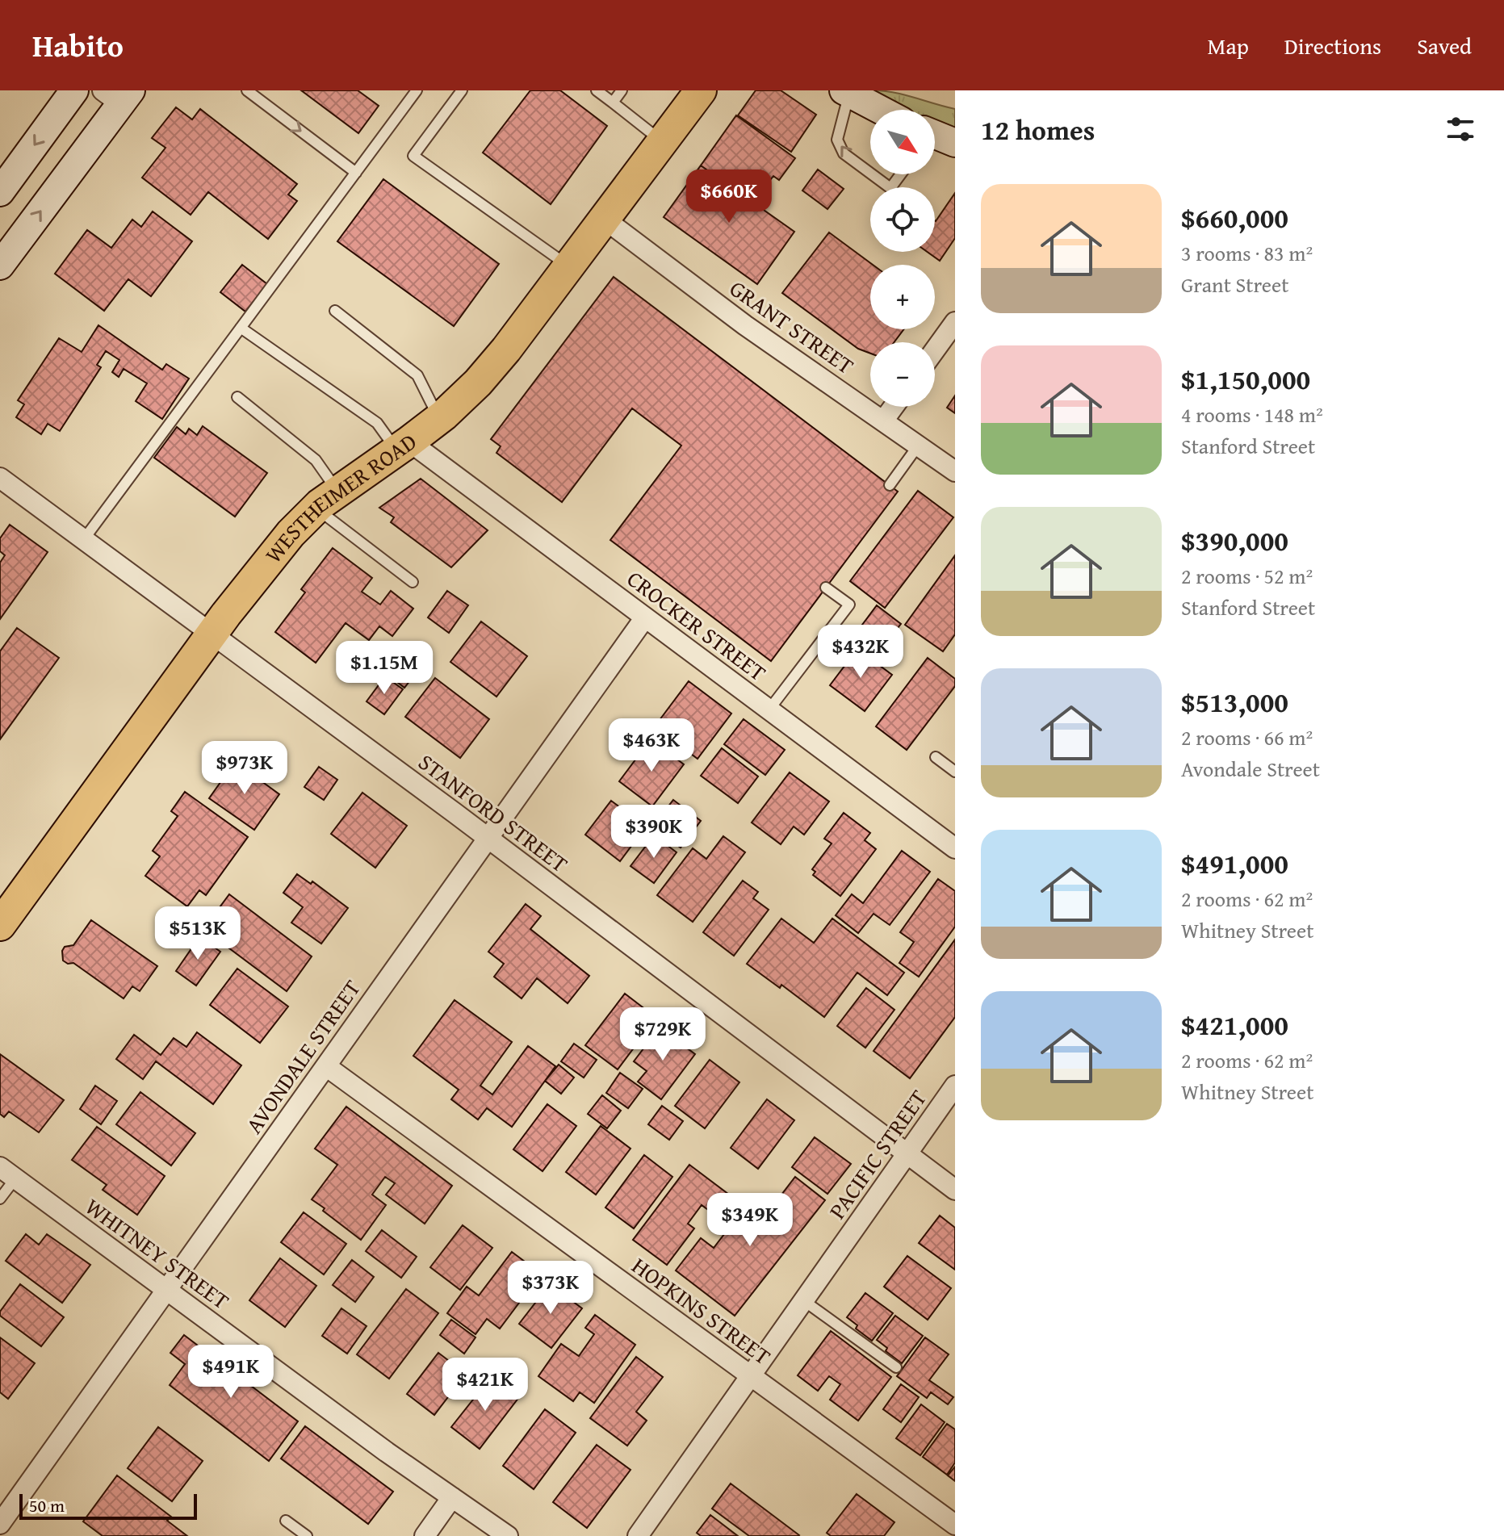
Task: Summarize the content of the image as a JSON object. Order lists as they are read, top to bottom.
{
  "streets": {
    "main road": ["WESTHEIMER ROAD"],
    "street": [
      "GRANT STREET",
      "CROCKER STREET",
      "STANFORD STREET",
      "AVONDALE STREET",
      "PACIFIC STREET",
      "WHITNEY STREET",
      "HOPKINS STREET"
    ]
  },
  "crossings": [
    ["GRANT STREET", "WESTHEIMER ROAD"],
    ["WESTHEIMER ROAD", "CROCKER STREET"],
    ["WESTHEIMER ROAD", "STANFORD STREET"],
    ["CROCKER STREET", "AVONDALE STREET"],
    ["STANFORD STREET", "AVONDALE STREET"],
    ["STANFORD STREET", "PACIFIC STREET"],
    ["AVONDALE STREET", "WHITNEY STREET"],
    ["AVONDALE STREET", "HOPKINS STREET"],
    ["PACIFIC STREET", "HOPKINS STREET"]
  ],
  "scale_bar": "50 m",
  "north": "bottom right",
  "page": {
    "header": "Habito",
    "nav": ["Map", "Directions", "Saved"],
    "heading": "12 homes",
    "map_buttons": ["+", "−"],
    "list": [
      {
        "name": "$660,000",
        "note": "3 rooms · 83 m² · Grant Street"
      },
      {
        "name": "$1,150,000",
        "note": "4 rooms · 148 m² · Stanford Street"
      },
      {
        "name": "$390,000",
        "note": "2 rooms · 52 m² · Stanford Street"
      },
      {
        "name": "$513,000",
        "note": "2 rooms · 66 m² · Avondale Street"
      },
      {
        "name": "$491,000",
        "note": "2 rooms · 62 m² · Whitney Street"
      },
      {
        "name": "$421,000",
        "note": "2 rooms · 62 m² · Whitney Street"
      }
    ],
    "price": [
      "$660K",
      "$432K",
      "$1.15M",
      "$463K",
      "$973K",
      "$390K",
      "$513K",
      "$729K",
      "$349K",
      "$373K",
      "$491K",
      "$421K"
    ],
    "scale": "50 m"
  }
}
